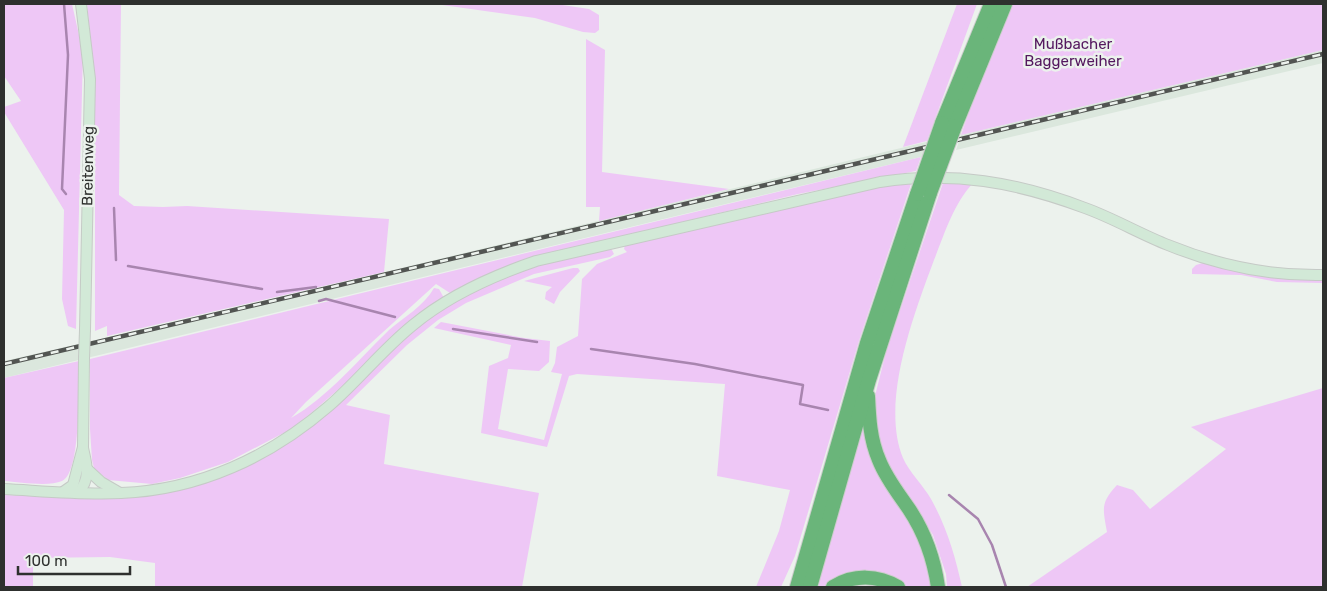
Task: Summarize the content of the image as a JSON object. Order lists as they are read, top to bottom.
{
  "streets": {
    "main road": ["Breitenweg"]
  },
  "parks": ["Mußbacher Baggerweiher"],
  "scale_bar": "100 m"
}
